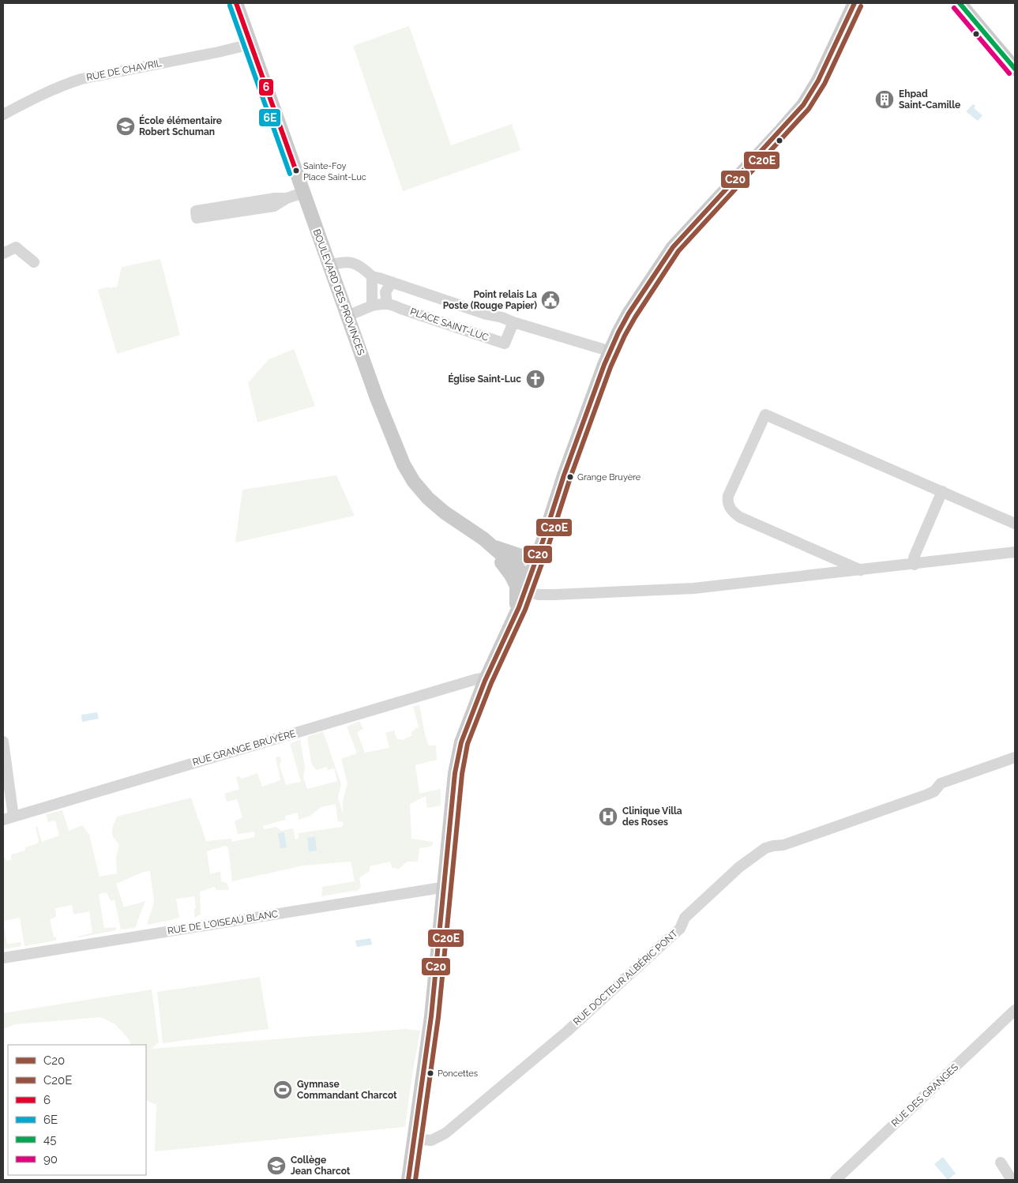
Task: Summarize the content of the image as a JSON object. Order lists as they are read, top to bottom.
{
  "streets": {
    "main road": ["BOULEVARD DES PROVINCES"],
    "street": [
      "RUE DE CHAVRIL",
      "PLACE SAINT-LUC",
      "RUE GRANGE BRUYÈRE",
      "RUE DE L'OISEAU BLANC",
      "RUE DOCTEUR ALBÉRIC PONT",
      "RUE DES GRANGES"
    ]
  },
  "crossings": [
    ["RUE DE CHAVRIL", "BOULEVARD DES PROVINCES"]
  ],
  "places": {
    "building": ["Ehpad Saint-Camille"],
    "school or university": ["École élémentaire Robert Schuman", "Collège Jean Charcot"],
    "other": ["Sainte-Foy Place Saint-Luc", "Grange Bruyère", "Poncettes"],
    "public building": ["Point relais La Poste (Rouge Papier)"],
    "church": ["Église Saint-Luc"],
    "hospital": ["Clinique Villa des Roses"],
    "sports": ["Gymnase Commandant Charcot"]
  },
  "lines": [
    "transit line C20",
    "transit line 6",
    "transit line 45",
    "transit line 6E",
    "transit line C20E",
    "transit line 90"
  ],
  "legend": [
    "C20",
    "C20E",
    "6",
    "6E",
    "45",
    "90"
  ]
}
